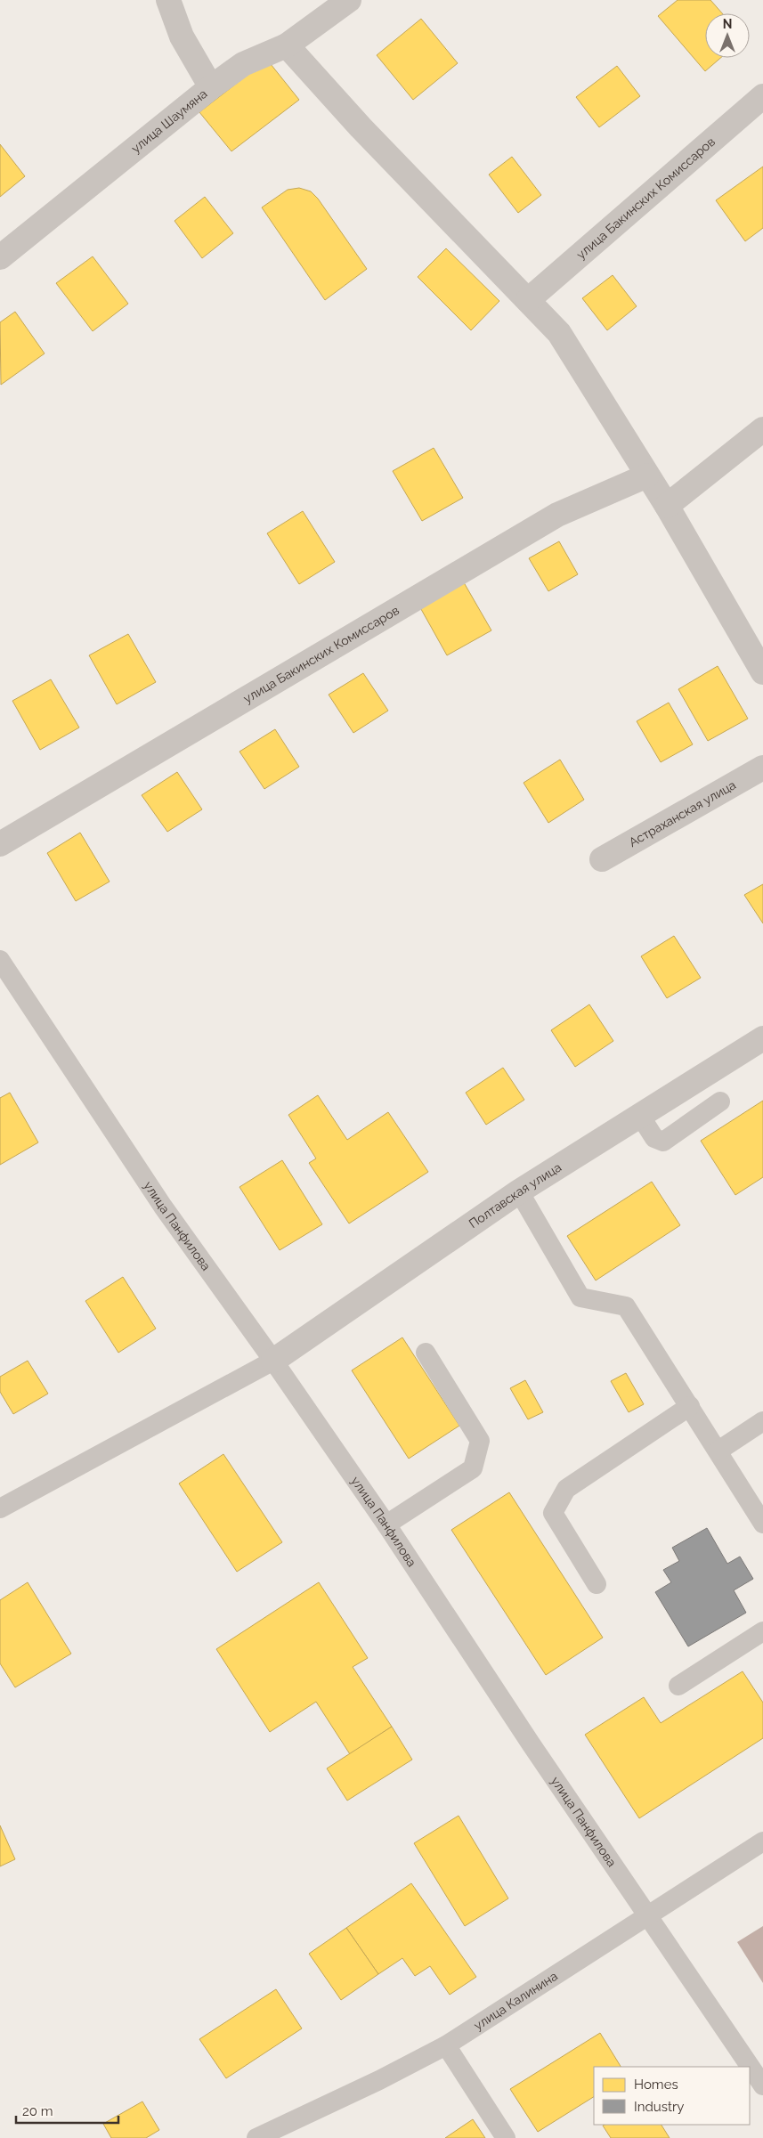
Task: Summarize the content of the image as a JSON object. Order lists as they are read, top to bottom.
{
  "streets": {
    "street": [
      "улица Шаумяна",
      "улица Бакинских Комиссаров",
      "Астраханская улица",
      "Полтавская улица"
    ],
    "lane": ["улица Панфилова", "улица Калинина"]
  },
  "crossings": [
    ["Полтавская улица", "улица Панфилова"],
    ["улица Панфилова", "улица Калинина"]
  ],
  "legend": ["Homes", "Industry"],
  "scale_bar": "20 m",
  "north": "top"
}
